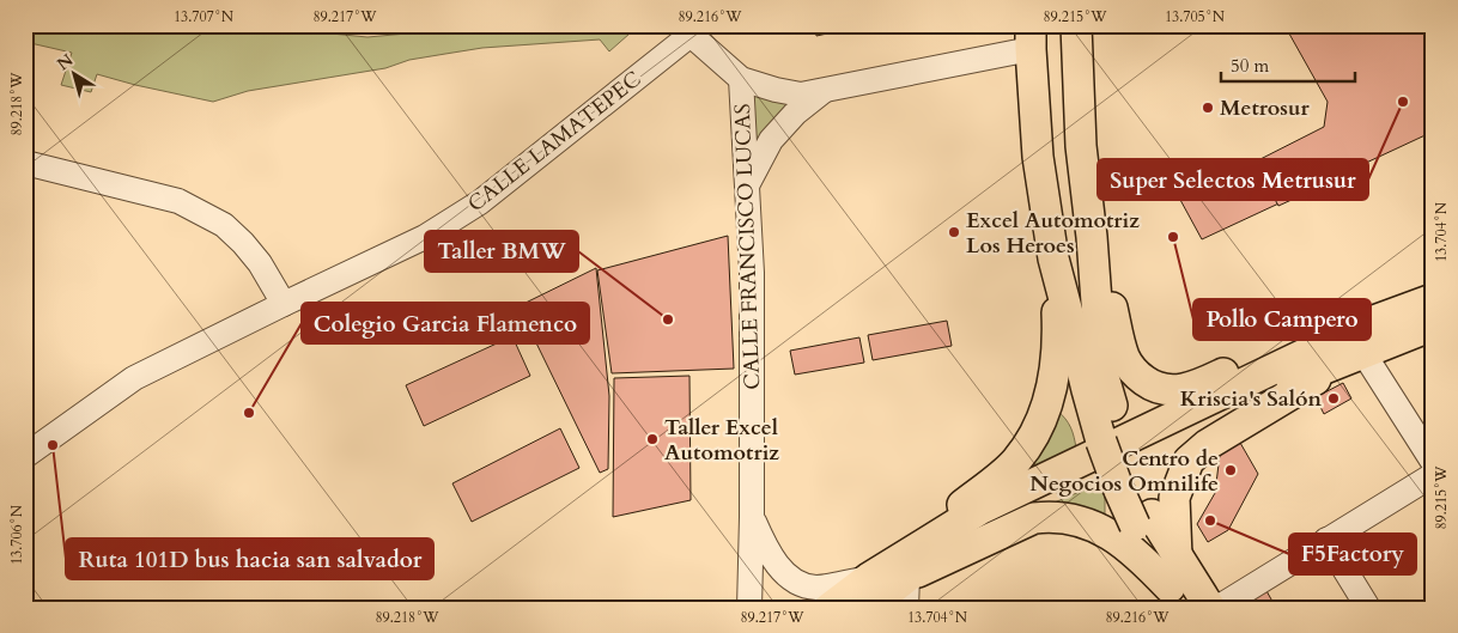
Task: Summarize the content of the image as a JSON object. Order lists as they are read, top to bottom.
{
  "streets": {
    "street": ["CALLE LAMATEPEC", "CALLE FRANCISCO LUCAS"]
  },
  "crossings": [
    ["CALLE LAMATEPEC", "CALLE FRANCISCO LUCAS"]
  ],
  "places": [
    "Super Selectos Metrusur",
    "Metrosur",
    "Excel Automotriz Los Heroes",
    "Pollo Campero",
    "Taller BMW",
    "Kriscia's Salón",
    "Colegio Garcia Flamenco",
    "Taller Excel Automotriz",
    "Ruta 101D bus hacia san salvador",
    "Centro de Negocios Omnilife",
    "F5Factory"
  ],
  "scale_bar": "50 m",
  "north": "top left",
  "coordinates": [
    "13.707°N",
    "89.217°W",
    "89.216°W",
    "89.215°W",
    "13.705°N",
    "89.218°W",
    "13.704°N",
    "13.706°N"
  ]
}
